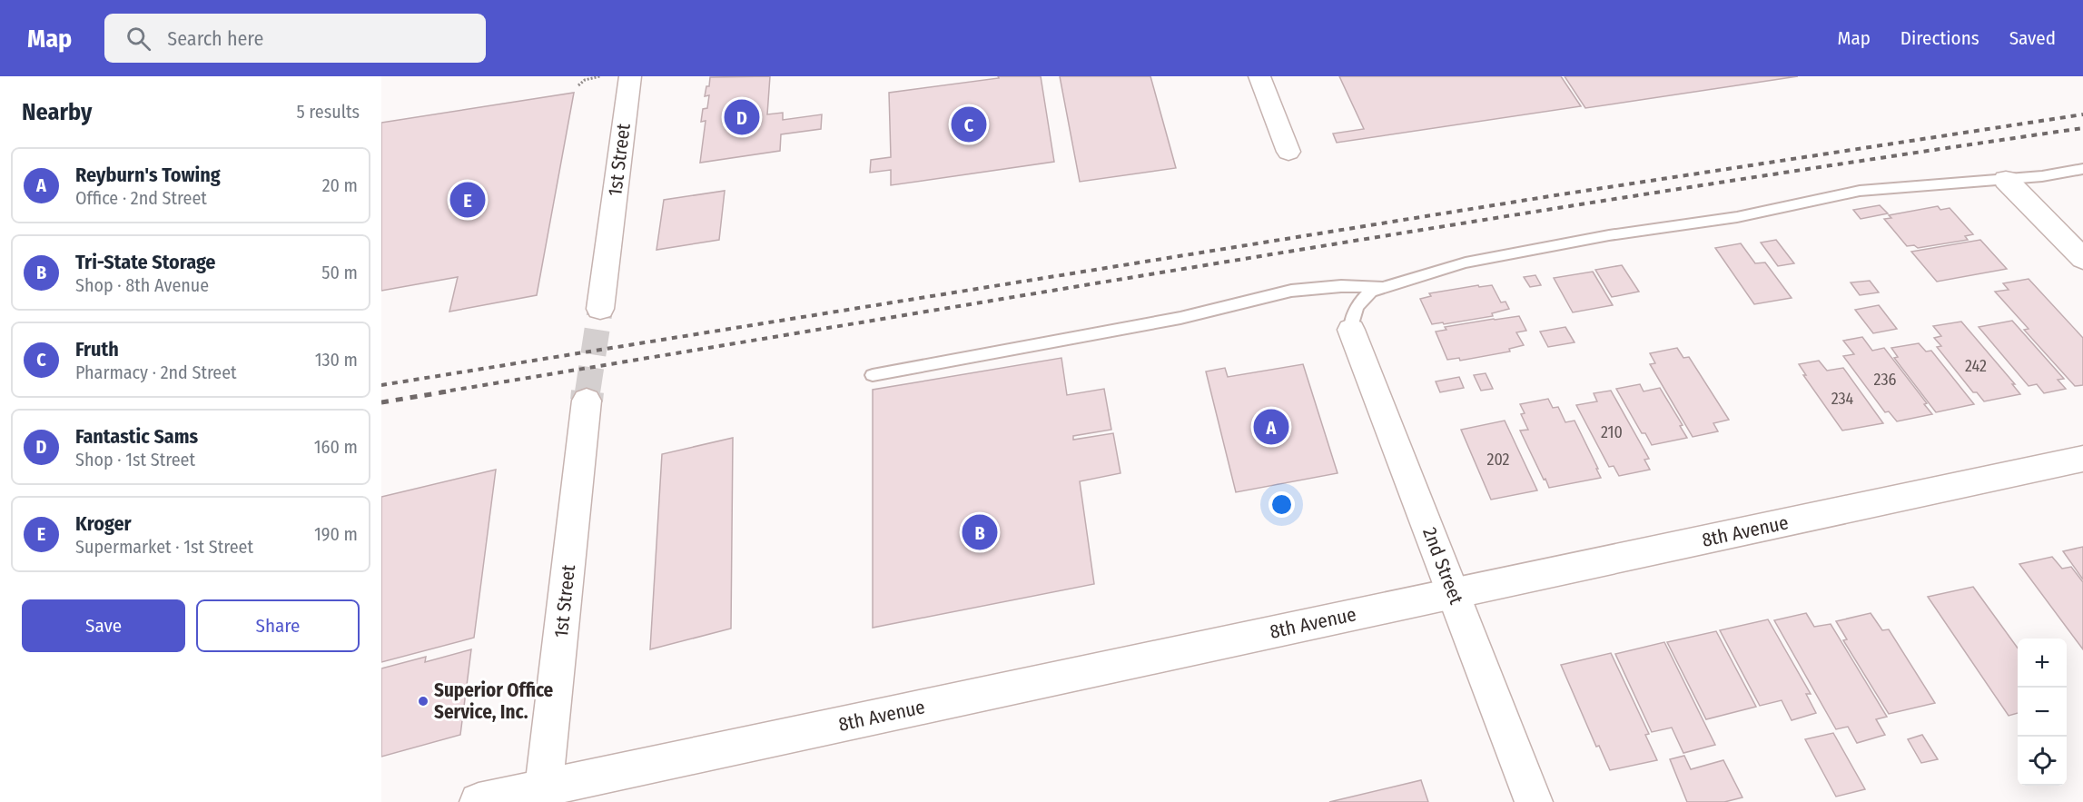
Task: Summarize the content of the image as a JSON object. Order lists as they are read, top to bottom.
{
  "streets": {
    "street": ["1st Street", "8th Avenue", "2nd Street"]
  },
  "crossings": [
    ["1st Street", "8th Avenue"],
    ["8th Avenue", "2nd Street"]
  ],
  "places": ["Superior Office Service, Inc."],
  "house_numbers": [
    "242",
    "236",
    "234",
    "210",
    "202"
  ],
  "page": {
    "header": "Map",
    "search": "Search here",
    "nav": ["Map", "Directions", "Saved"],
    "heading": ["Nearby", "5 results"],
    "pins": [
      "D",
      "C",
      "E",
      "A",
      "B"
    ],
    "list": [
      {
        "mark": "A",
        "name": "Reyburn's Towing",
        "note": "Office · 2nd Street",
        "value": "20 m"
      },
      {
        "mark": "B",
        "name": "Tri-State Storage",
        "note": "Shop · 8th Avenue",
        "value": "50 m"
      },
      {
        "mark": "C",
        "name": "Fruth",
        "note": "Pharmacy · 2nd Street",
        "value": "130 m"
      },
      {
        "mark": "D",
        "name": "Fantastic Sams",
        "note": "Shop · 1st Street",
        "value": "160 m"
      },
      {
        "mark": "E",
        "name": "Kroger",
        "note": "Supermarket · 1st Street",
        "value": "190 m"
      }
    ],
    "buttons": ["Save", "Share"],
    "map_buttons": ["+", "−"]
  }
}
